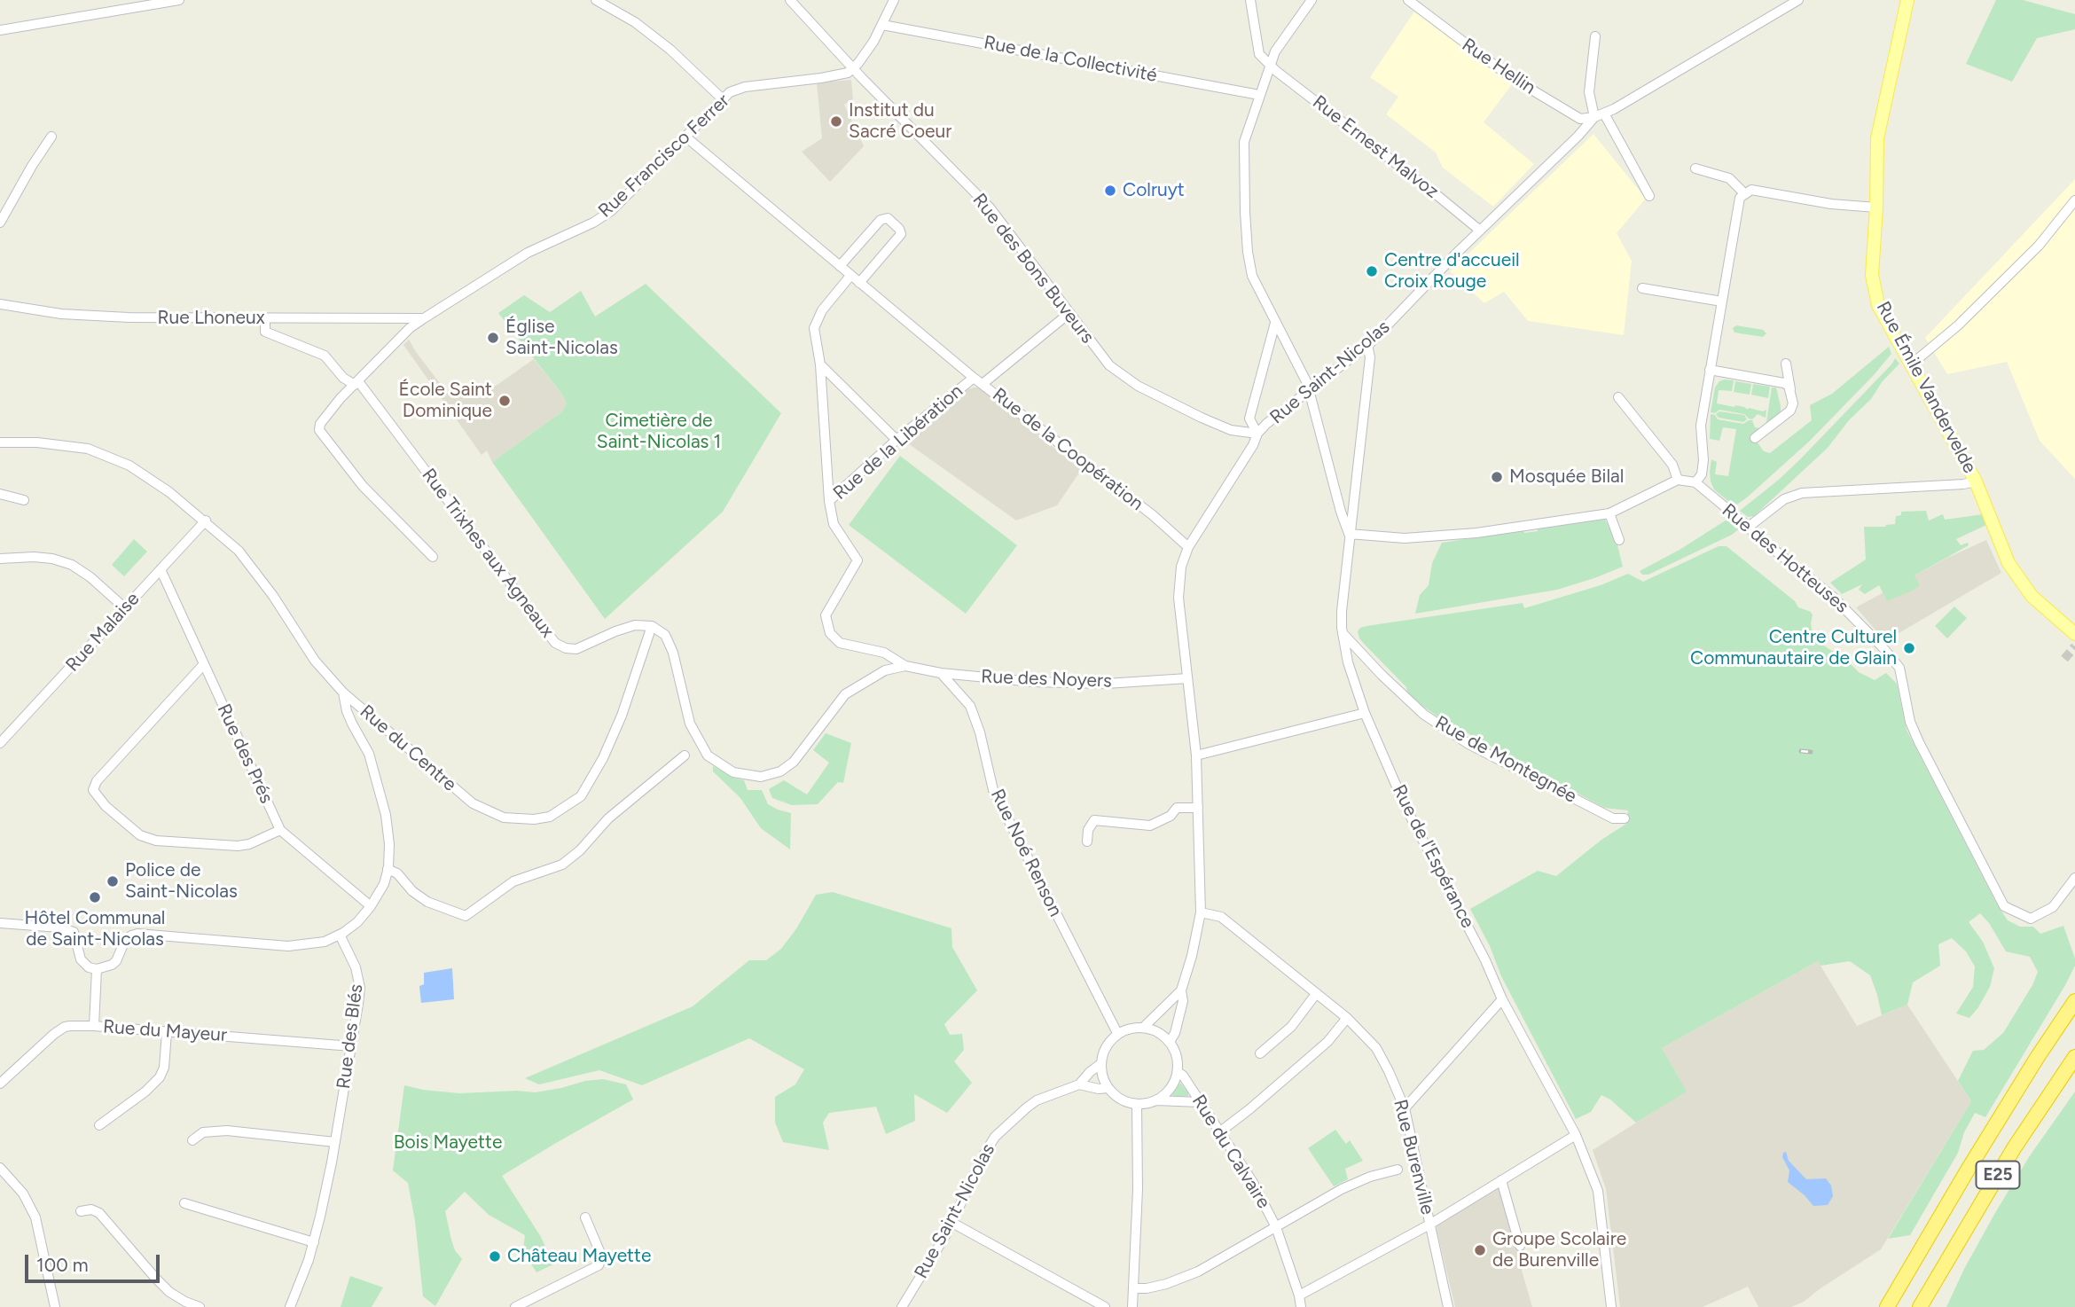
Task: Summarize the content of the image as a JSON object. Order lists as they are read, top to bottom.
{
  "streets": {
    "highway": ["E25"],
    "main road": ["Rue Émile Vandervelde"],
    "street": [
      "Rue de la Collectivité",
      "Rue Hellin",
      "Rue Ernest Malvoz",
      "Rue Francisco Ferrer",
      "Rue des Bons Buveurs",
      "Rue Lhoneux",
      "Rue Saint-Nicolas",
      "Rue de la Libération",
      "Rue de la Coopération",
      "Rue Trixhes aux Agneaux",
      "Rue des Hotteuses",
      "Rue Malaise",
      "Rue des Noyers",
      "Rue du Centre",
      "Rue des Prés",
      "Rue de Montegnée",
      "Rue Noé Renson",
      "Rue de l'Espérance",
      "Rue du Mayeur",
      "Rue des Blés",
      "Rue du Calvaire",
      "Rue Burenville"
    ]
  },
  "crossings": [
    ["Rue de la Collectivité", "Rue de l'Espérance"],
    ["Rue Hellin", "Rue Saint-Nicolas"],
    ["Rue Ernest Malvoz", "Rue Saint-Nicolas"],
    ["Rue Ernest Malvoz", "Rue de l'Espérance"],
    ["Rue Francisco Ferrer", "Rue des Bons Buveurs"],
    ["Rue Francisco Ferrer", "Rue Lhoneux"],
    ["Rue Francisco Ferrer", "Rue de la Coopération"],
    ["Rue des Bons Buveurs", "Rue Saint-Nicolas"],
    ["Rue des Bons Buveurs", "Rue de la Libération"],
    ["Rue Lhoneux", "Rue Trixhes aux Agneaux"],
    ["Rue Saint-Nicolas", "Rue de la Coopération"],
    ["Rue Saint-Nicolas", "Rue des Noyers"],
    ["Rue Saint-Nicolas", "Rue Noé Renson"],
    ["Rue Saint-Nicolas", "Rue de l'Espérance"],
    ["Rue Saint-Nicolas", "Rue du Calvaire"],
    ["Rue Saint-Nicolas", "Rue Burenville"],
    ["Rue de la Libération", "Rue de la Coopération"],
    ["Rue de la Libération", "Rue des Noyers"],
    ["Rue Trixhes aux Agneaux", "Rue du Centre"],
    ["Rue Malaise", "Rue du Centre"],
    ["Rue Malaise", "Rue des Prés"],
    ["Rue des Noyers", "Rue Noé Renson"],
    ["Rue de Montegnée", "Rue de l'Espérance"],
    ["Rue Noé Renson", "Rue du Calvaire"],
    ["Rue du Mayeur", "Rue des Blés"]
  ],
  "parks": ["Cimetière de Saint-Nicolas 1", "Bois Mayette"],
  "places": [
    "Institut du Sacré Coeur",
    "Colruyt",
    "Centre d'accueil Croix Rouge",
    "Église Saint-Nicolas",
    "École Saint Dominique",
    "Mosquée Bilal",
    "Centre Culturel Communautaire de Glain",
    "Police de Saint-Nicolas",
    "Hôtel Communal de Saint-Nicolas",
    "Groupe Scolaire de Burenville",
    "Château Mayette"
  ],
  "scale_bar": "100 m"
}
